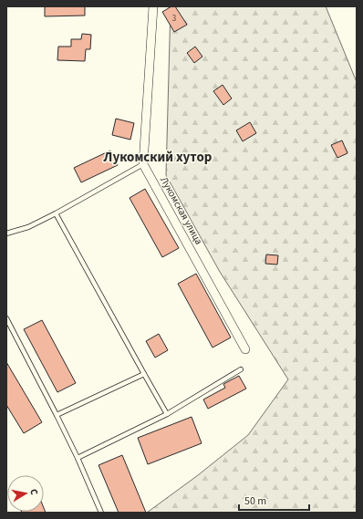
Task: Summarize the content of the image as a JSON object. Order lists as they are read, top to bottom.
{
  "streets": {
    "street": ["Лукомская улица"]
  },
  "districts": ["Лукомский хутор"],
  "house_numbers": ["3"],
  "scale_bar": "50 m",
  "north": "right"
}
